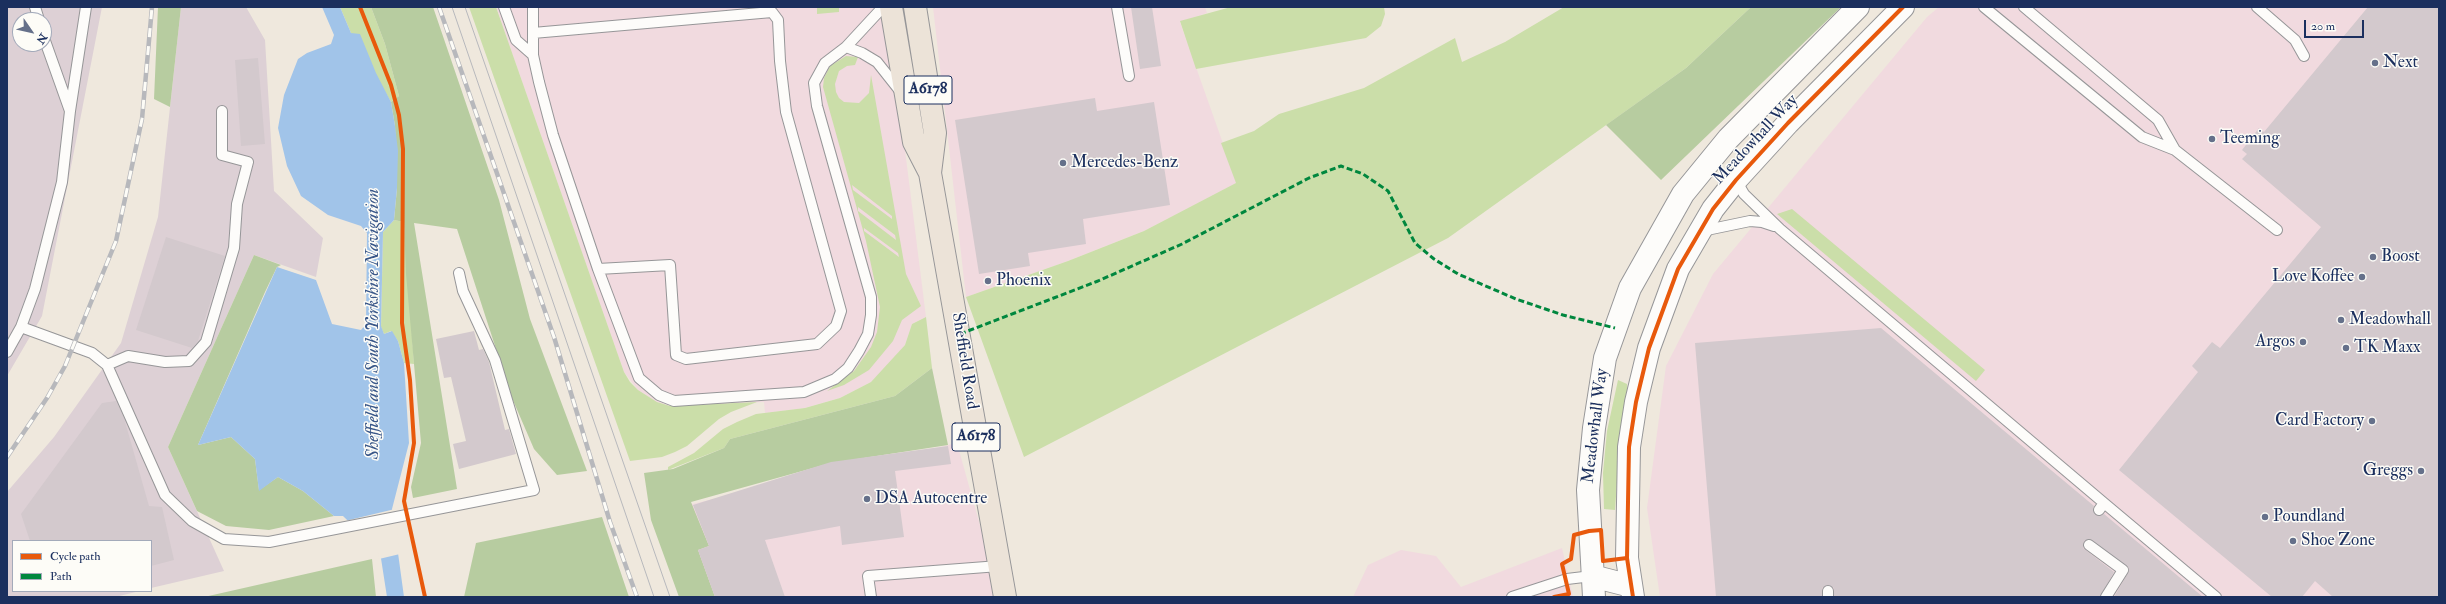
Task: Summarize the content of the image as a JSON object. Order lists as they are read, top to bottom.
{
  "streets": {
    "main road": ["A6178", "Sheffield Road"],
    "street": ["Meadowhall Way"]
  },
  "water": ["Sheffield and South Yorkshire Navigation"],
  "places": [
    "Next",
    "Teeming",
    "Mercedes-Benz",
    "Boost",
    "Love Koffee",
    "Phoenix",
    "Meadowhall",
    "Argos",
    "TK Maxx",
    "Card Factory",
    "Greggs",
    "DSA Autocentre",
    "Poundland",
    "Shoe Zone"
  ],
  "legend": ["Cycle path", "Path"],
  "scale_bar": "20 m",
  "north": "bottom right"
}
